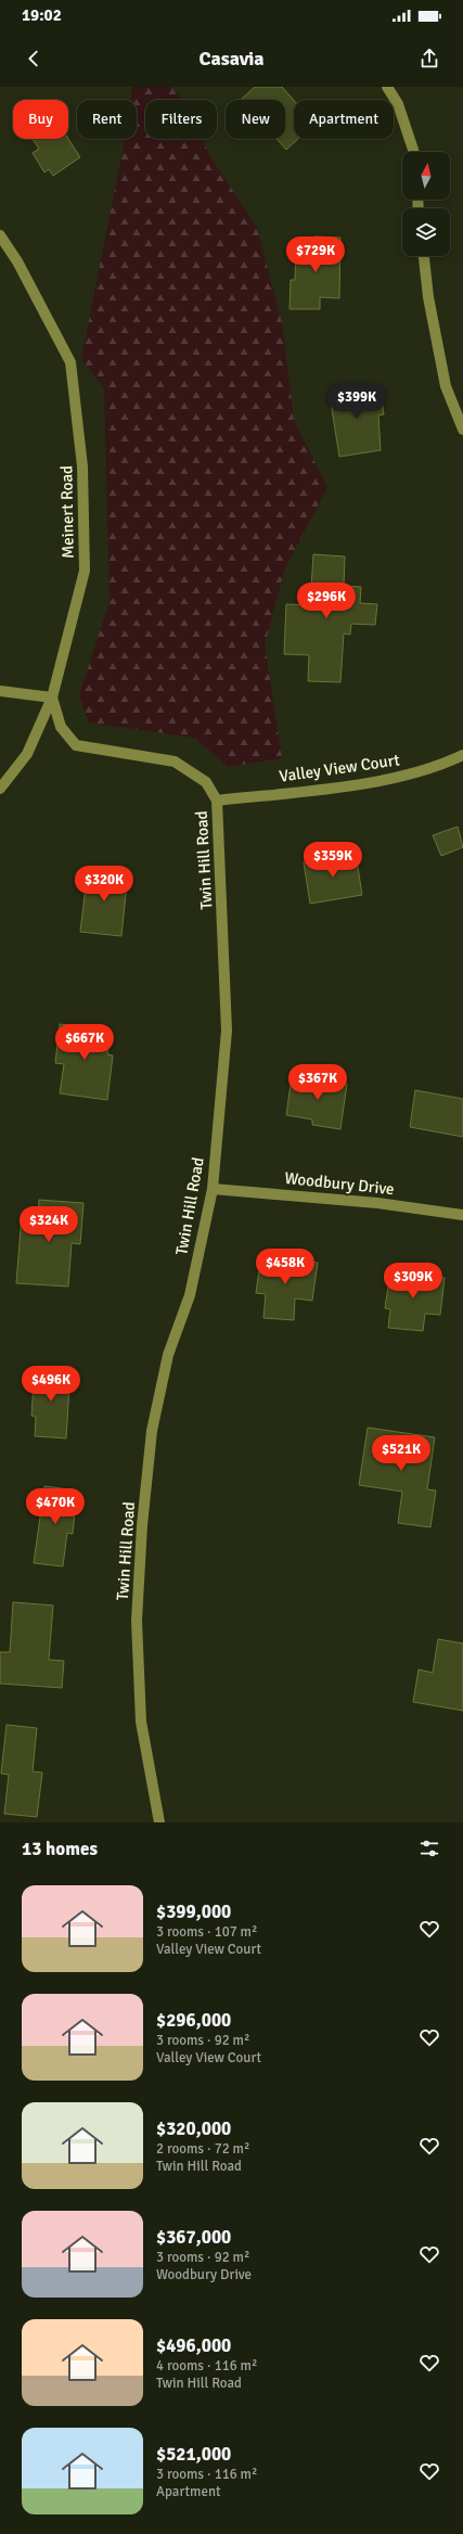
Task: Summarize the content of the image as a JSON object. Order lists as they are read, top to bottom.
{
  "streets": {
    "street": [
      "Meinert Road",
      "Valley View Court",
      "Twin Hill Road",
      "Woodbury Drive"
    ]
  },
  "crossings": [
    ["Meinert Road", "Twin Hill Road"],
    ["Valley View Court", "Twin Hill Road"],
    ["Twin Hill Road", "Woodbury Drive"]
  ],
  "north": "top",
  "page": {
    "status": "19:02",
    "header": "Casavia",
    "chip": [
      "Buy",
      "Rent",
      "Filters",
      "New",
      "Apartment"
    ],
    "price": [
      "$729K",
      "$399K",
      "$296K",
      "$359K",
      "$320K",
      "$667K",
      "$367K",
      "$324K",
      "$458K",
      "$309K",
      "$496K",
      "$521K",
      "$470K"
    ],
    "heading": "13 homes",
    "list": [
      {
        "name": "$399,000",
        "note": "3 rooms · 107 m² · Valley View Court"
      },
      {
        "name": "$296,000",
        "note": "3 rooms · 92 m² · Valley View Court"
      },
      {
        "name": "$320,000",
        "note": "2 rooms · 72 m² · Twin Hill Road"
      },
      {
        "name": "$367,000",
        "note": "3 rooms · 92 m² · Woodbury Drive"
      },
      {
        "name": "$496,000",
        "note": "4 rooms · 116 m² · Twin Hill Road"
      },
      {
        "name": "$521,000",
        "note": "3 rooms · 116 m² · Apartment"
      }
    ]
  }
}
